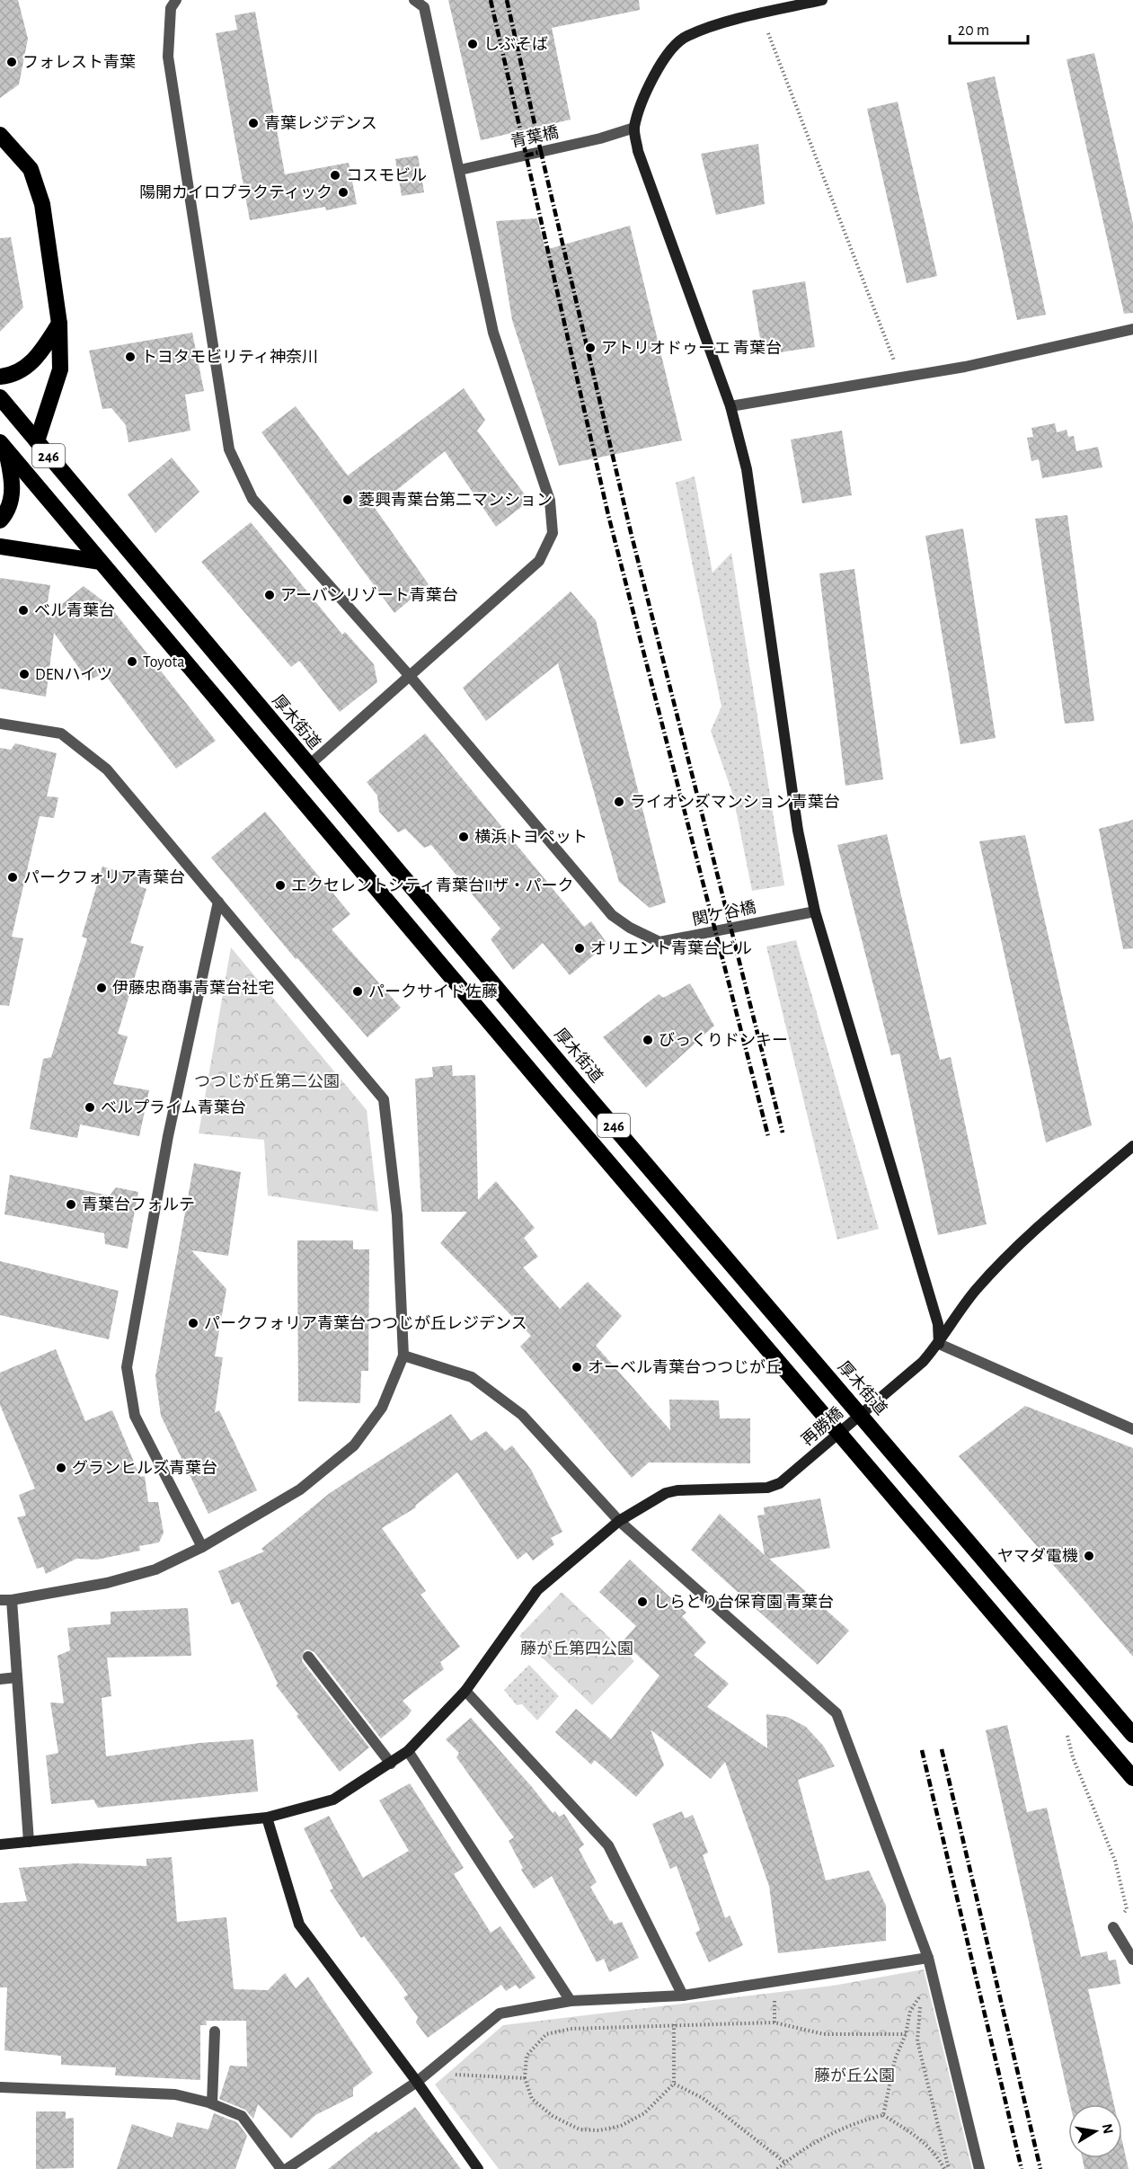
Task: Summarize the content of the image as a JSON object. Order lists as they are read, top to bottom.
{
  "streets": {
    "highway": ["246", "厚木街道"],
    "street": ["青葉橋", "関ケ谷橋", "再勝橋"]
  },
  "parks": ["つつじが丘第二公園", "藤が丘第四公園", "藤が丘公園"],
  "places": [
    "しぶそば",
    "フォレスト青葉",
    "青葉レジデンス",
    "コスモビル",
    "陽開カイロプラクティック",
    "アトリオドゥーエ 青葉台",
    "トヨタモビリティ神奈川",
    "菱興青葉台第二マンション",
    "アーバンリゾート青葉台",
    "ベル青葉台",
    "Toyota",
    "DENハイツ",
    "ライオンズマンション青葉台",
    "横浜トヨペット",
    "パークフォリア青葉台",
    "エクセレントシティ青葉台IIザ・パーク",
    "オリエント青葉台ビル",
    "伊藤忠商事青葉台社宅",
    "パークサイド佐藤",
    "びっくりドンキー",
    "ベルプライム青葉台",
    "青葉台フォルテ",
    "パークフォリア青葉台つつじが丘レジデンス",
    "オーベル青葉台つつじが丘",
    "グランヒルズ青葉台",
    "ヤマダ電機",
    "しらとり台保育園 青葉台"
  ],
  "scale_bar": "20 m",
  "north": "right"
}
